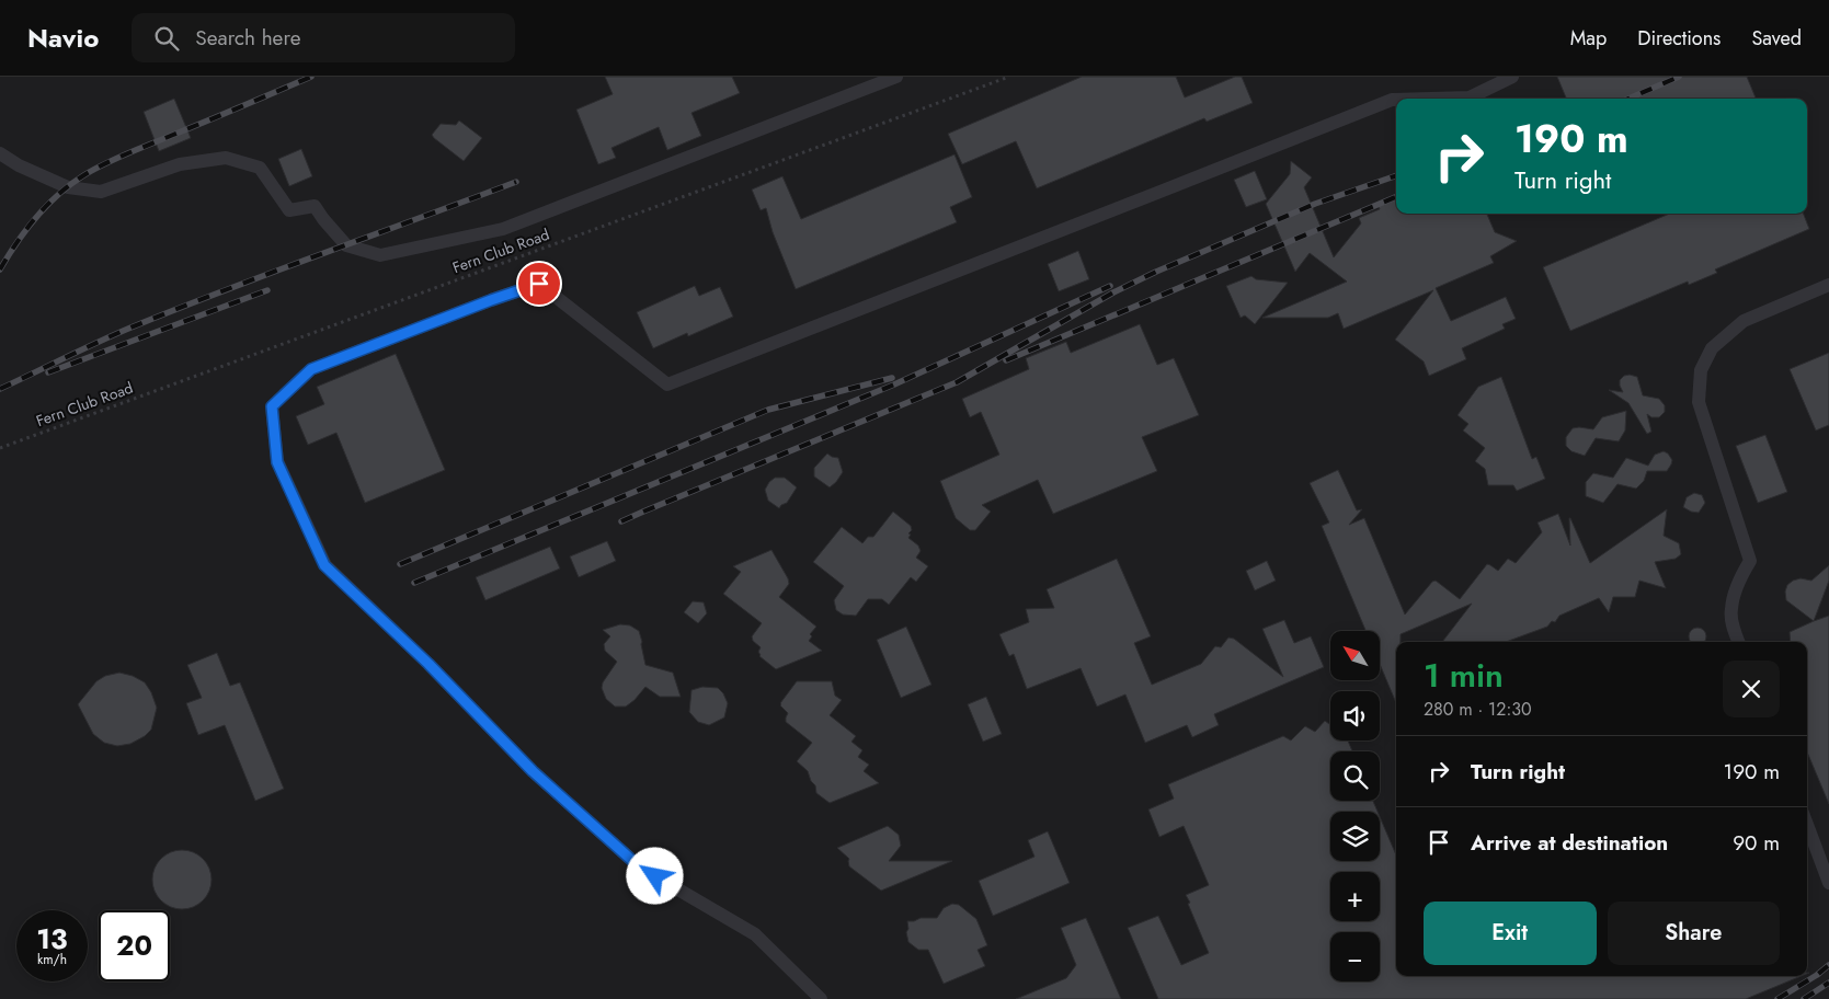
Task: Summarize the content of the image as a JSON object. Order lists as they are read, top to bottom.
{
  "streets": {
    "path": ["Fern Club Road"]
  },
  "north": "top left",
  "page": {
    "header": "Navio",
    "search": "Search here",
    "nav": ["Map", "Directions", "Saved"],
    "turn": ["190 m", "Turn right"],
    "map_buttons": ["+", "−"],
    "heading": ["1 min", "280 m · 12:30"],
    "list": [
      {
        "name": "Turn right",
        "value": "190 m"
      },
      {
        "name": "Arrive at destination",
        "value": "90 m"
      }
    ],
    "buttons": ["Exit", "Share"],
    "speed": "13 km/h",
    "limit": "20"
  }
}
